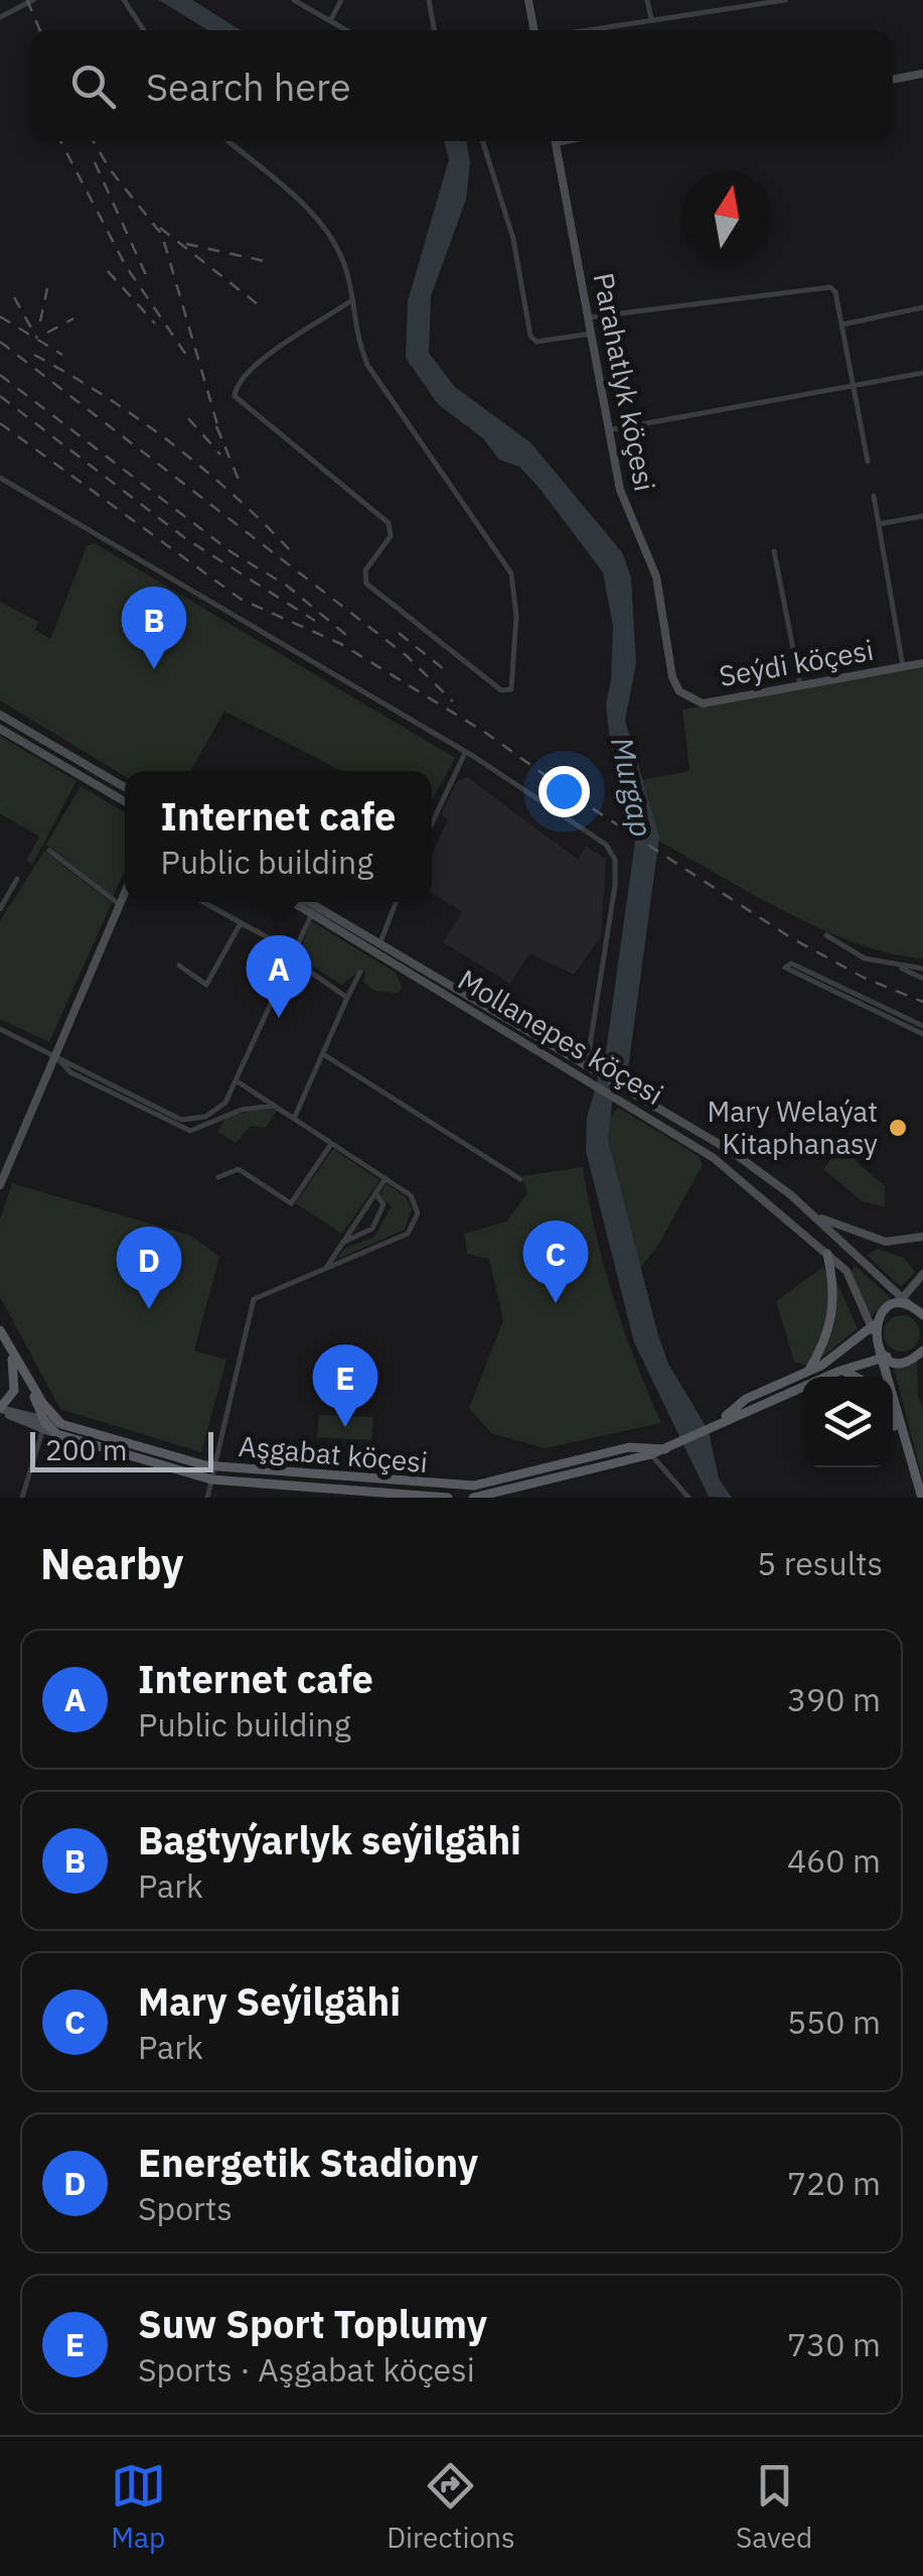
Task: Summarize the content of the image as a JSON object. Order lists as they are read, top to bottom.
{
  "streets": {
    "main road": ["Aşgabat köçesi"],
    "street": ["Parahatlyk köçesi", "Seýdi köçesi", "Mollanepes köçesi"]
  },
  "crossings": [
    ["Parahatlyk köçesi", "Seýdi köçesi"],
    ["Mollanepes köçesi", "Aşgabat köçesi"]
  ],
  "water": ["Murgap"],
  "places": ["Mary Welaýat Kitaphanasy"],
  "scale_bar": "200 m",
  "north": "top",
  "page": {
    "search": "Search here",
    "pins": [
      "B",
      "A",
      "C",
      "D",
      "E"
    ],
    "popup": ["Internet cafe", "Public building"],
    "scale": "200 m",
    "heading": ["Nearby", "5 results"],
    "list": [
      {
        "mark": "A",
        "name": "Internet cafe",
        "note": "Public building",
        "value": "390 m"
      },
      {
        "mark": "B",
        "name": "Bagtyýarlyk seýilgähi",
        "note": "Park",
        "value": "460 m"
      },
      {
        "mark": "C",
        "name": "Mary Seýilgähi",
        "note": "Park",
        "value": "550 m"
      },
      {
        "mark": "D",
        "name": "Energetik Stadiony",
        "note": "Sports",
        "value": "720 m"
      },
      {
        "mark": "E",
        "name": "Suw Sport Toplumy",
        "note": "Sports · Aşgabat köçesi",
        "value": "730 m"
      }
    ],
    "nav": ["Map", "Directions", "Saved"]
  }
}
